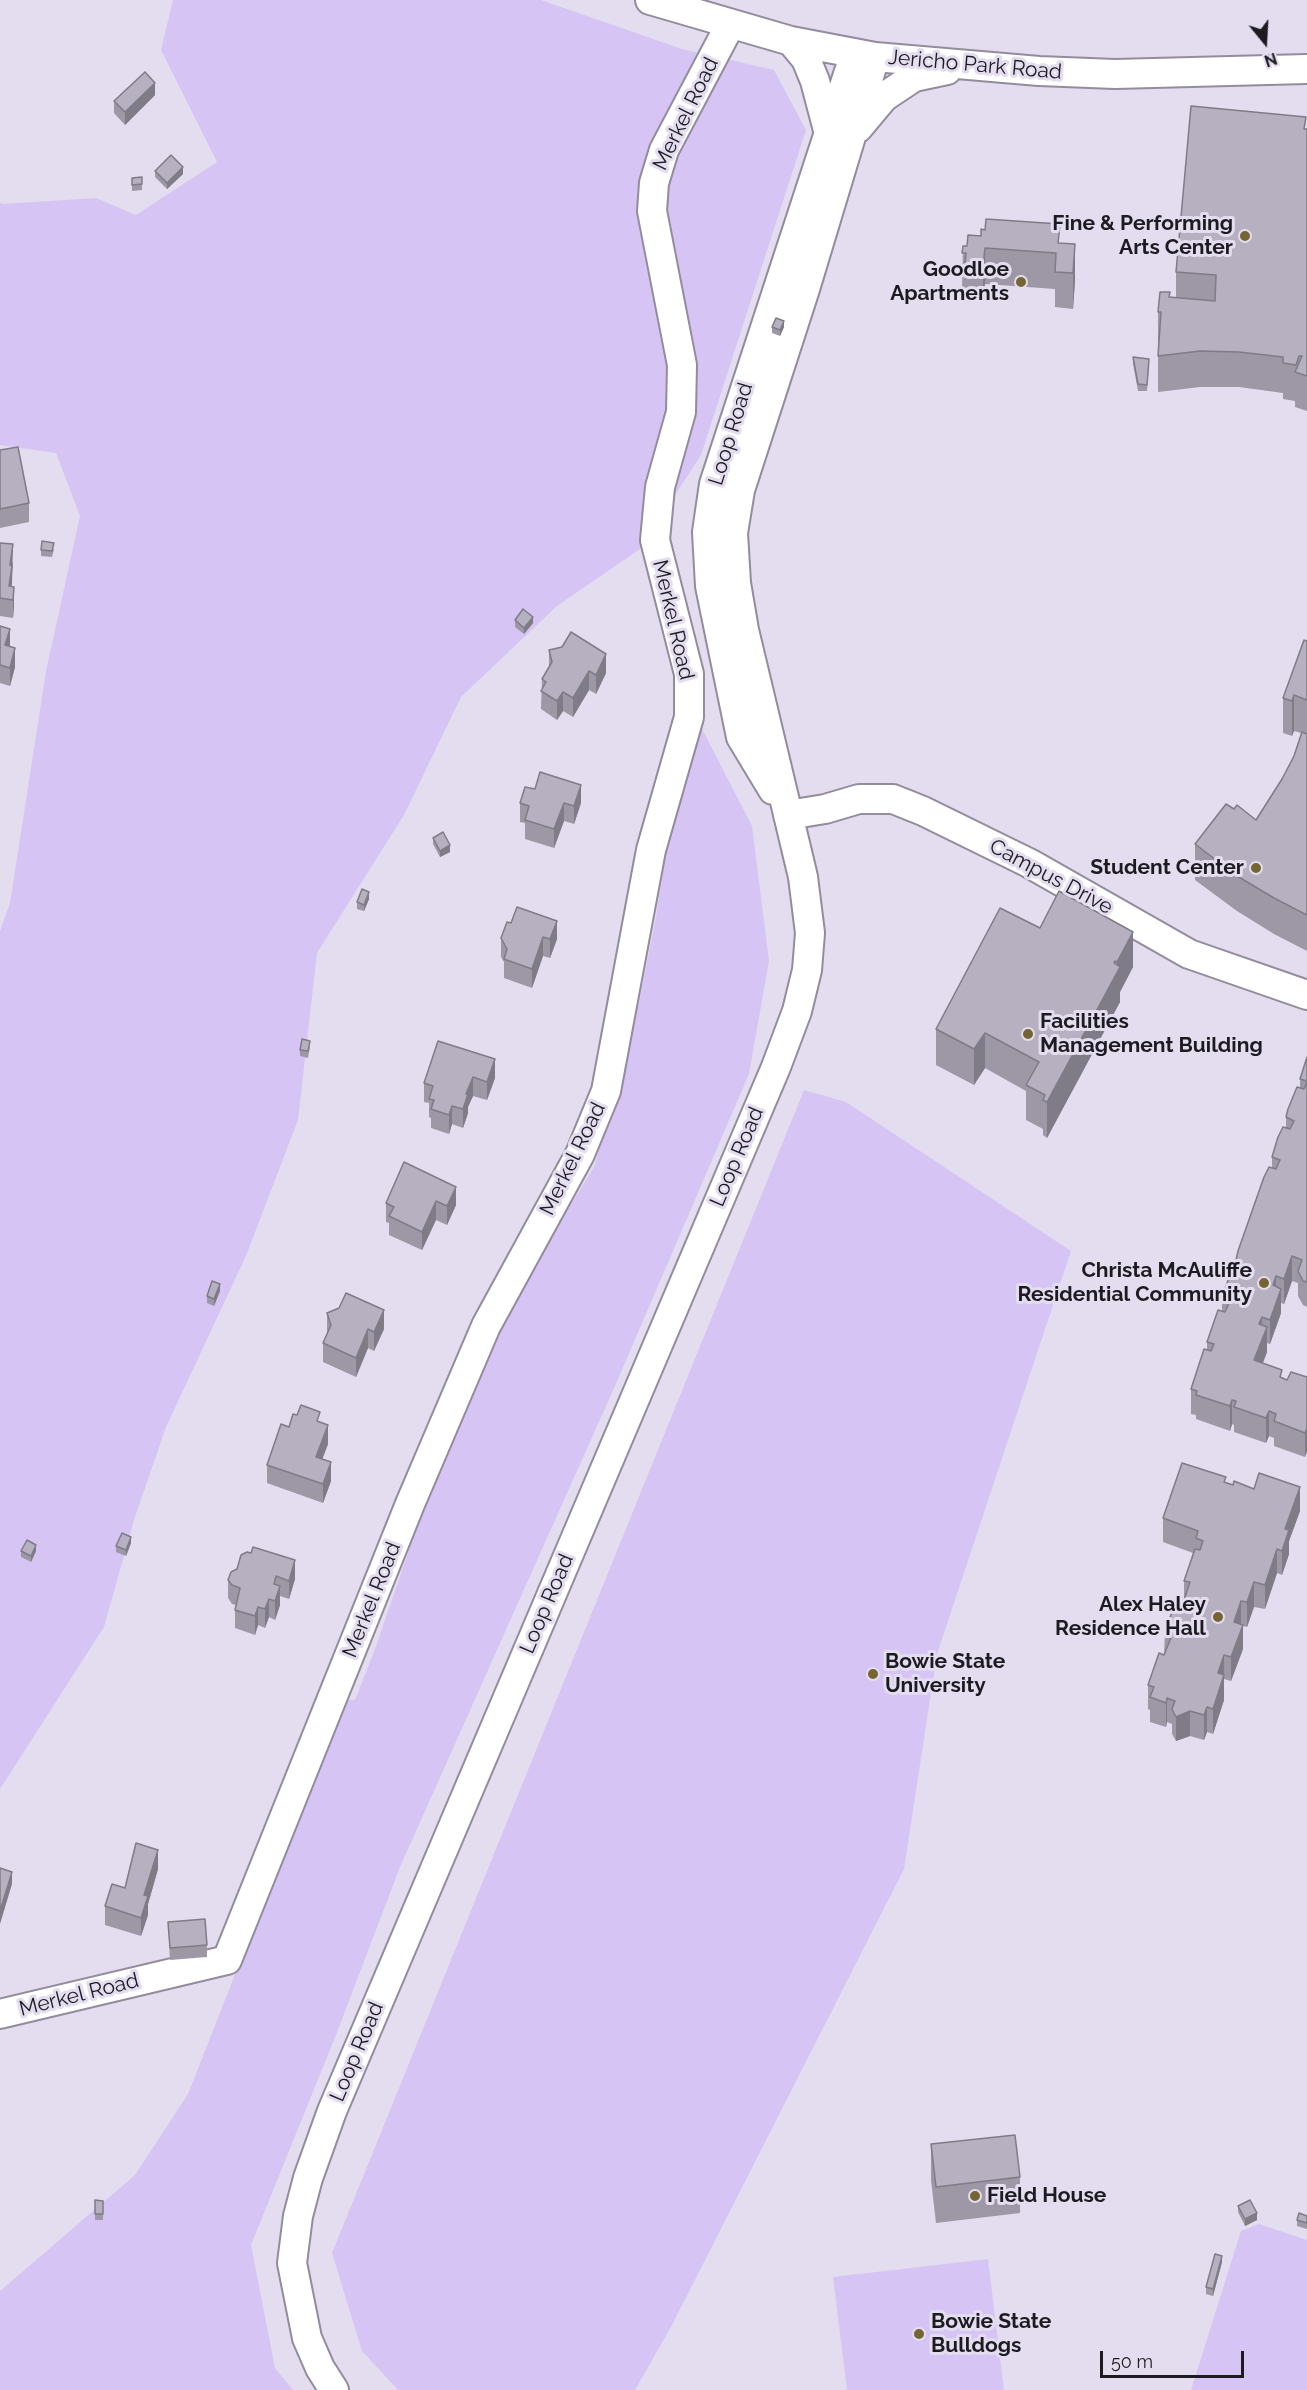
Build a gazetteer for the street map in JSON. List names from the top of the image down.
{
  "streets": {
    "street": [
      "Jericho Park Road",
      "Merkel Road",
      "Loop Road",
      "Campus Drive"
    ]
  },
  "crossings": [
    ["Jericho Park Road", "Merkel Road"],
    ["Jericho Park Road", "Loop Road"],
    ["Loop Road", "Campus Drive"]
  ],
  "places": [
    "Fine & Performing Arts Center",
    "Goodloe Apartments",
    "Student Center",
    "Facilities Management Building",
    "Christa McAuliffe Residential Community",
    "Alex Haley Residence Hall",
    "Bowie State University",
    "Field House",
    "Bowie State Bulldogs"
  ],
  "scale_bar": "50 m",
  "north": "bottom"
}
